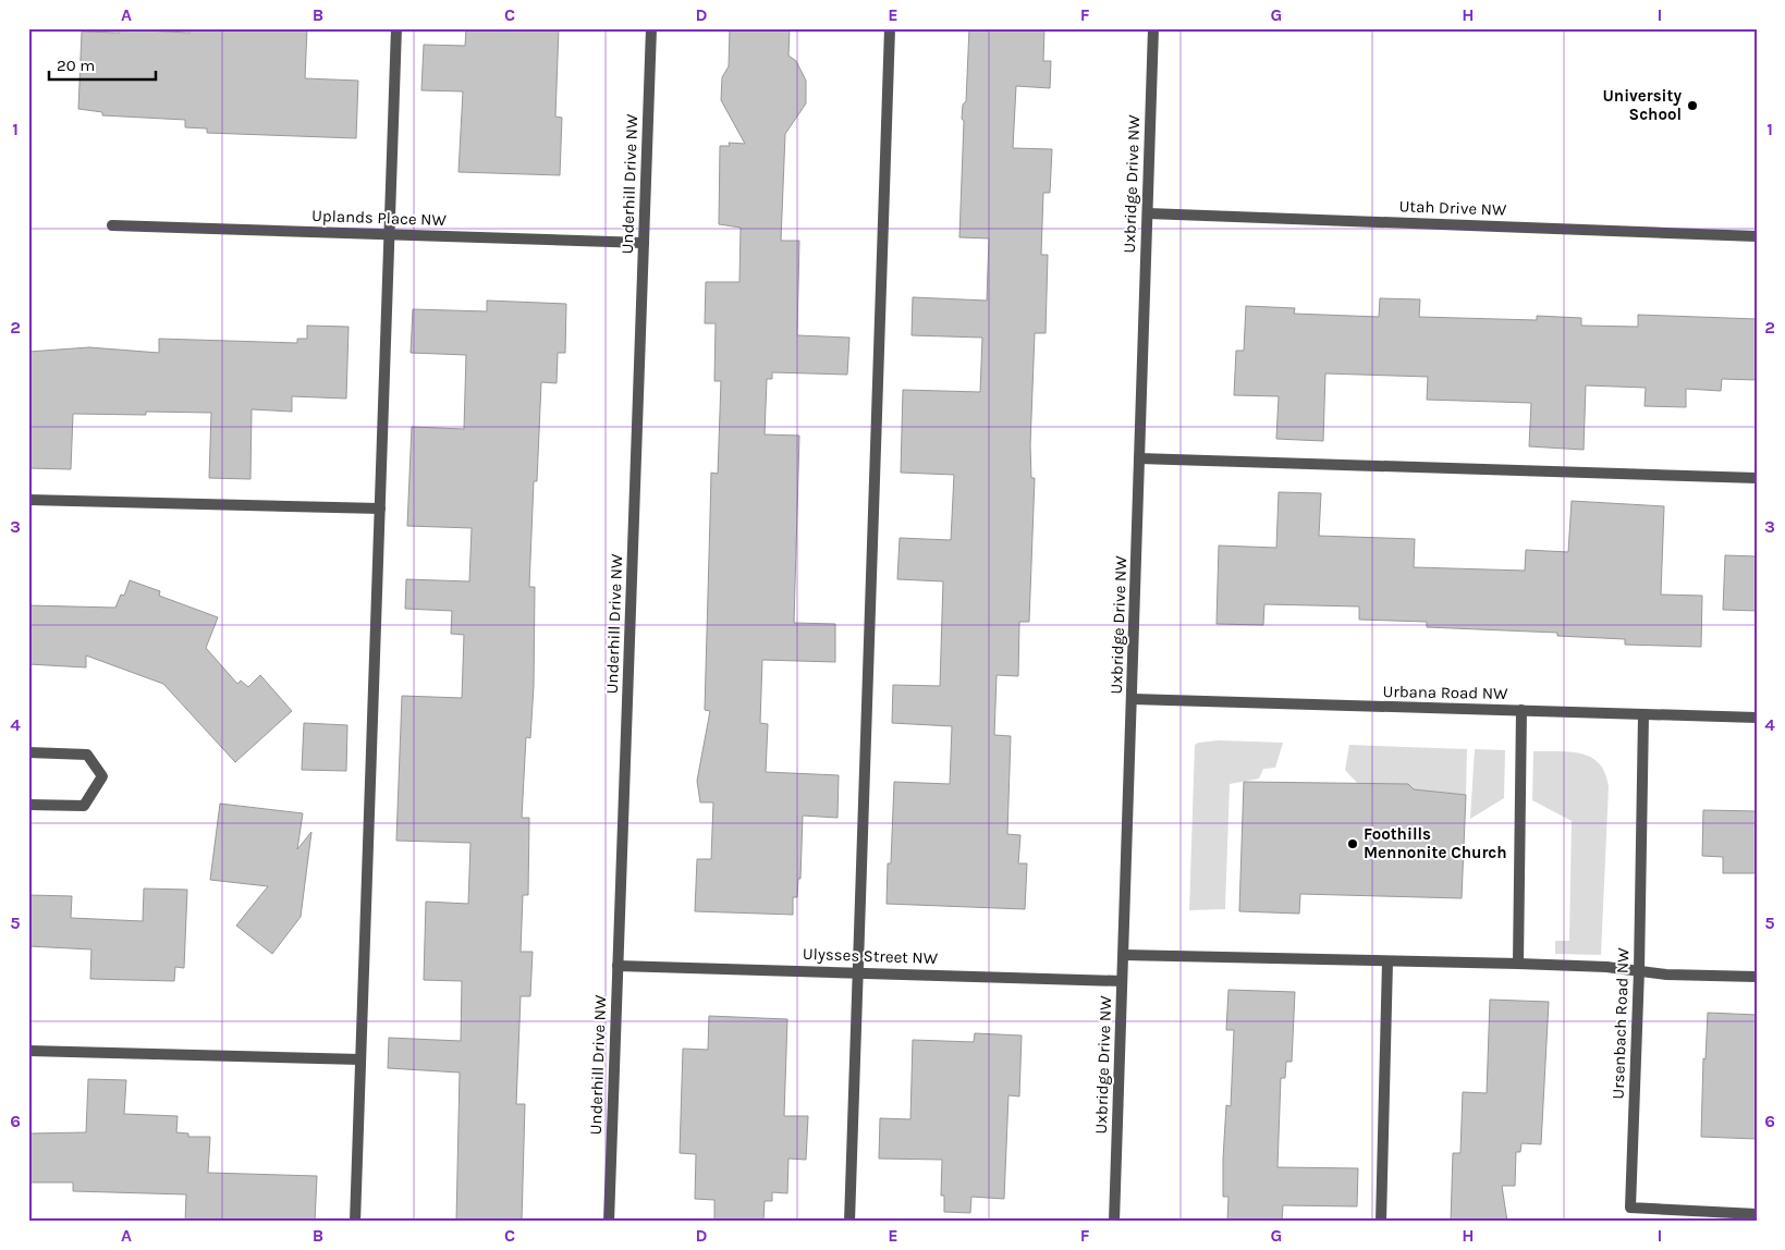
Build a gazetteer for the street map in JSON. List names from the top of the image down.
{
  "streets": {
    "street": [
      "Underhill Drive NW",
      "Uxbridge Drive NW",
      "Utah Drive NW",
      "Uplands Place NW",
      "Urbana Road NW",
      "Ulysses Street NW",
      "Ursenbach Road NW"
    ]
  },
  "crossings": [
    ["Underhill Drive NW", "Uplands Place NW"],
    ["Underhill Drive NW", "Ulysses Street NW"],
    ["Uxbridge Drive NW", "Utah Drive NW"],
    ["Uxbridge Drive NW", "Urbana Road NW"],
    ["Uxbridge Drive NW", "Ulysses Street NW"],
    ["Urbana Road NW", "Ursenbach Road NW"]
  ],
  "places": ["University School", "Foothills Mennonite Church"],
  "scale_bar": "20 m",
  "grid": {
    "columns": [
      "A",
      "B",
      "C",
      "D",
      "E",
      "F",
      "G",
      "H",
      "I"
    ],
    "rows": [
      "1",
      "2",
      "3",
      "4",
      "5",
      "6"
    ]
  }
}
